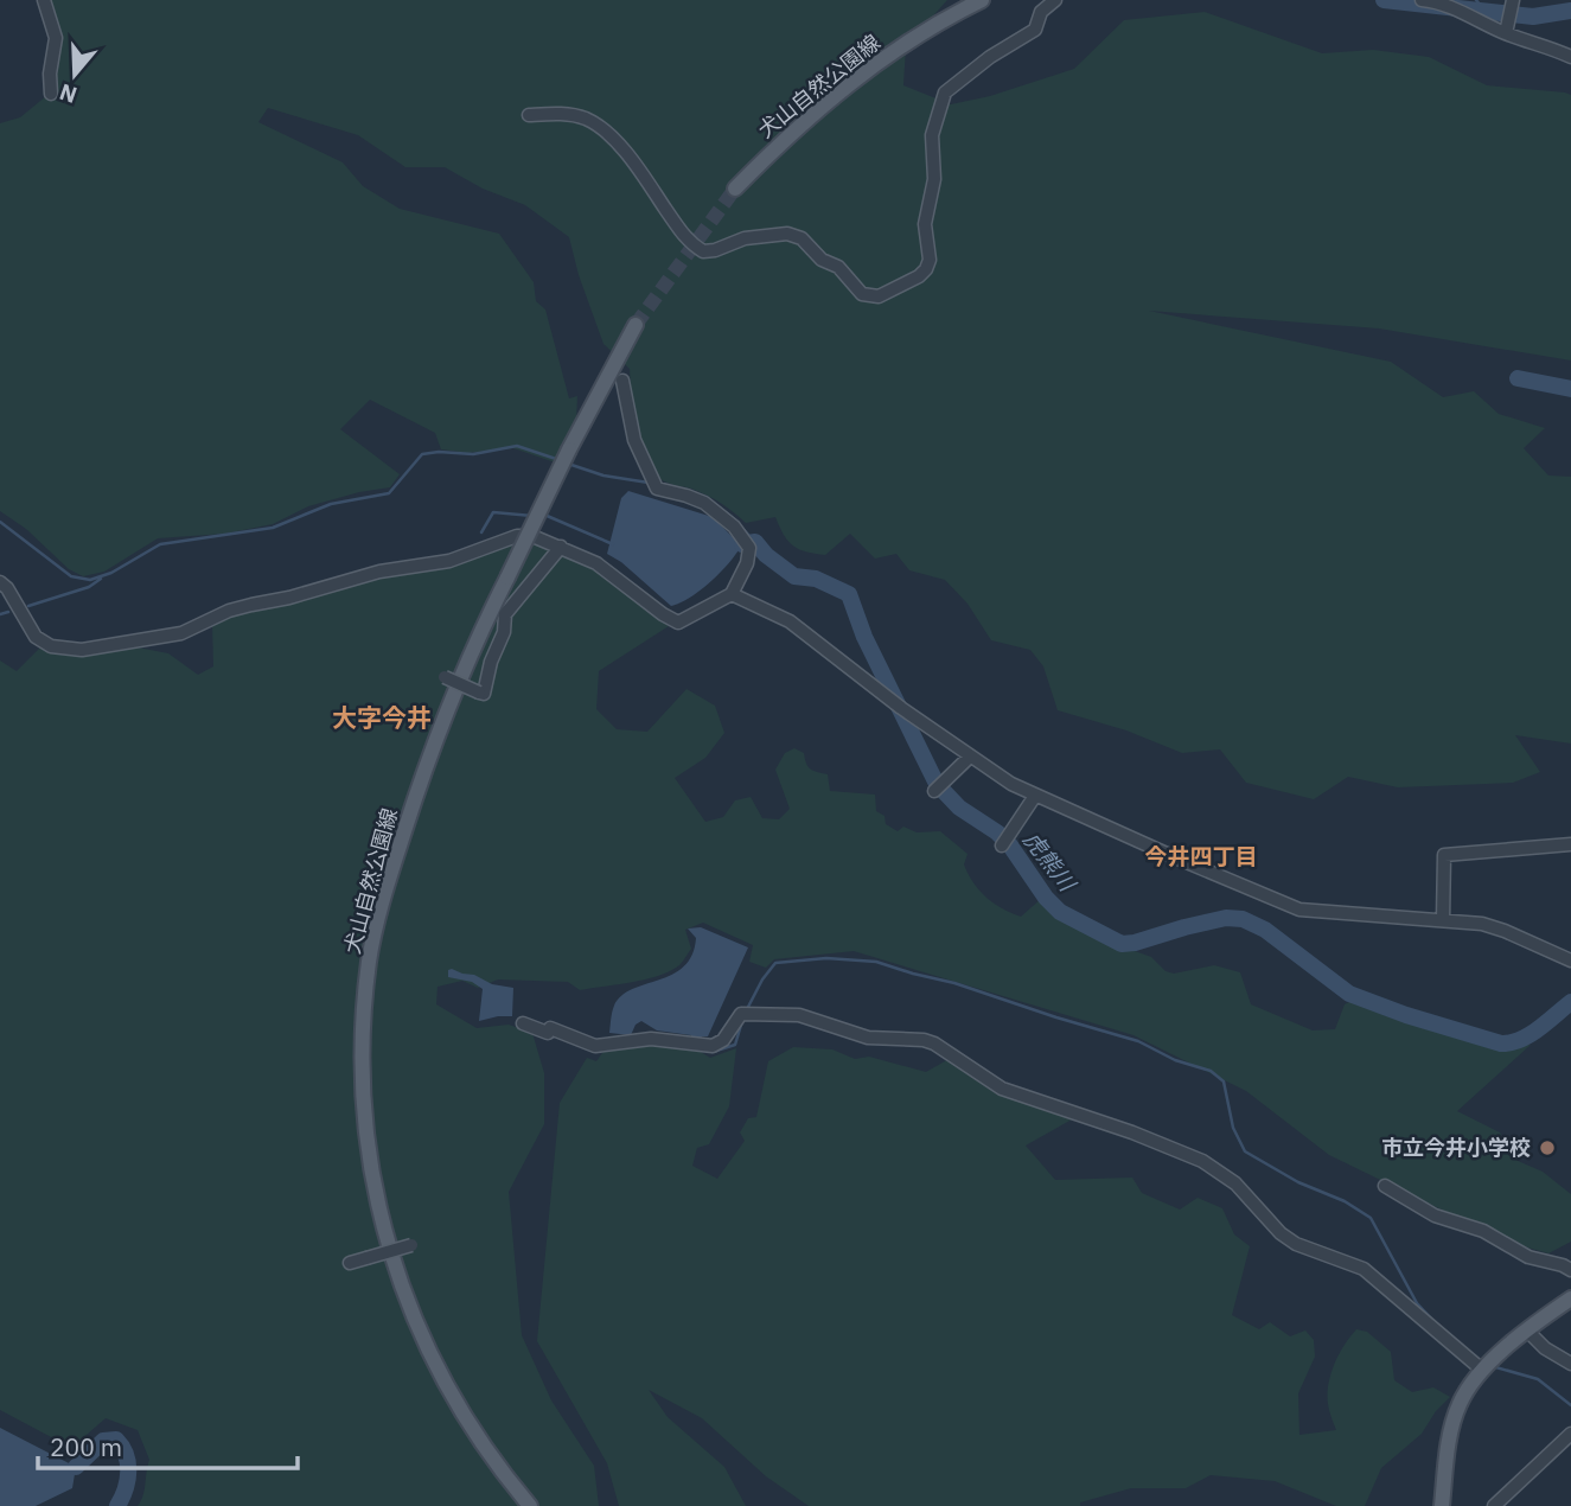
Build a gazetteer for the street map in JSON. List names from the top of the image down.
{
  "streets": {
    "main road": ["犬山自然公園線"]
  },
  "districts": ["大字今井", "今井四丁目"],
  "water": ["虎熊川"],
  "places": ["市立今井小学校"],
  "scale_bar": "200 m",
  "north": "bottom"
}
